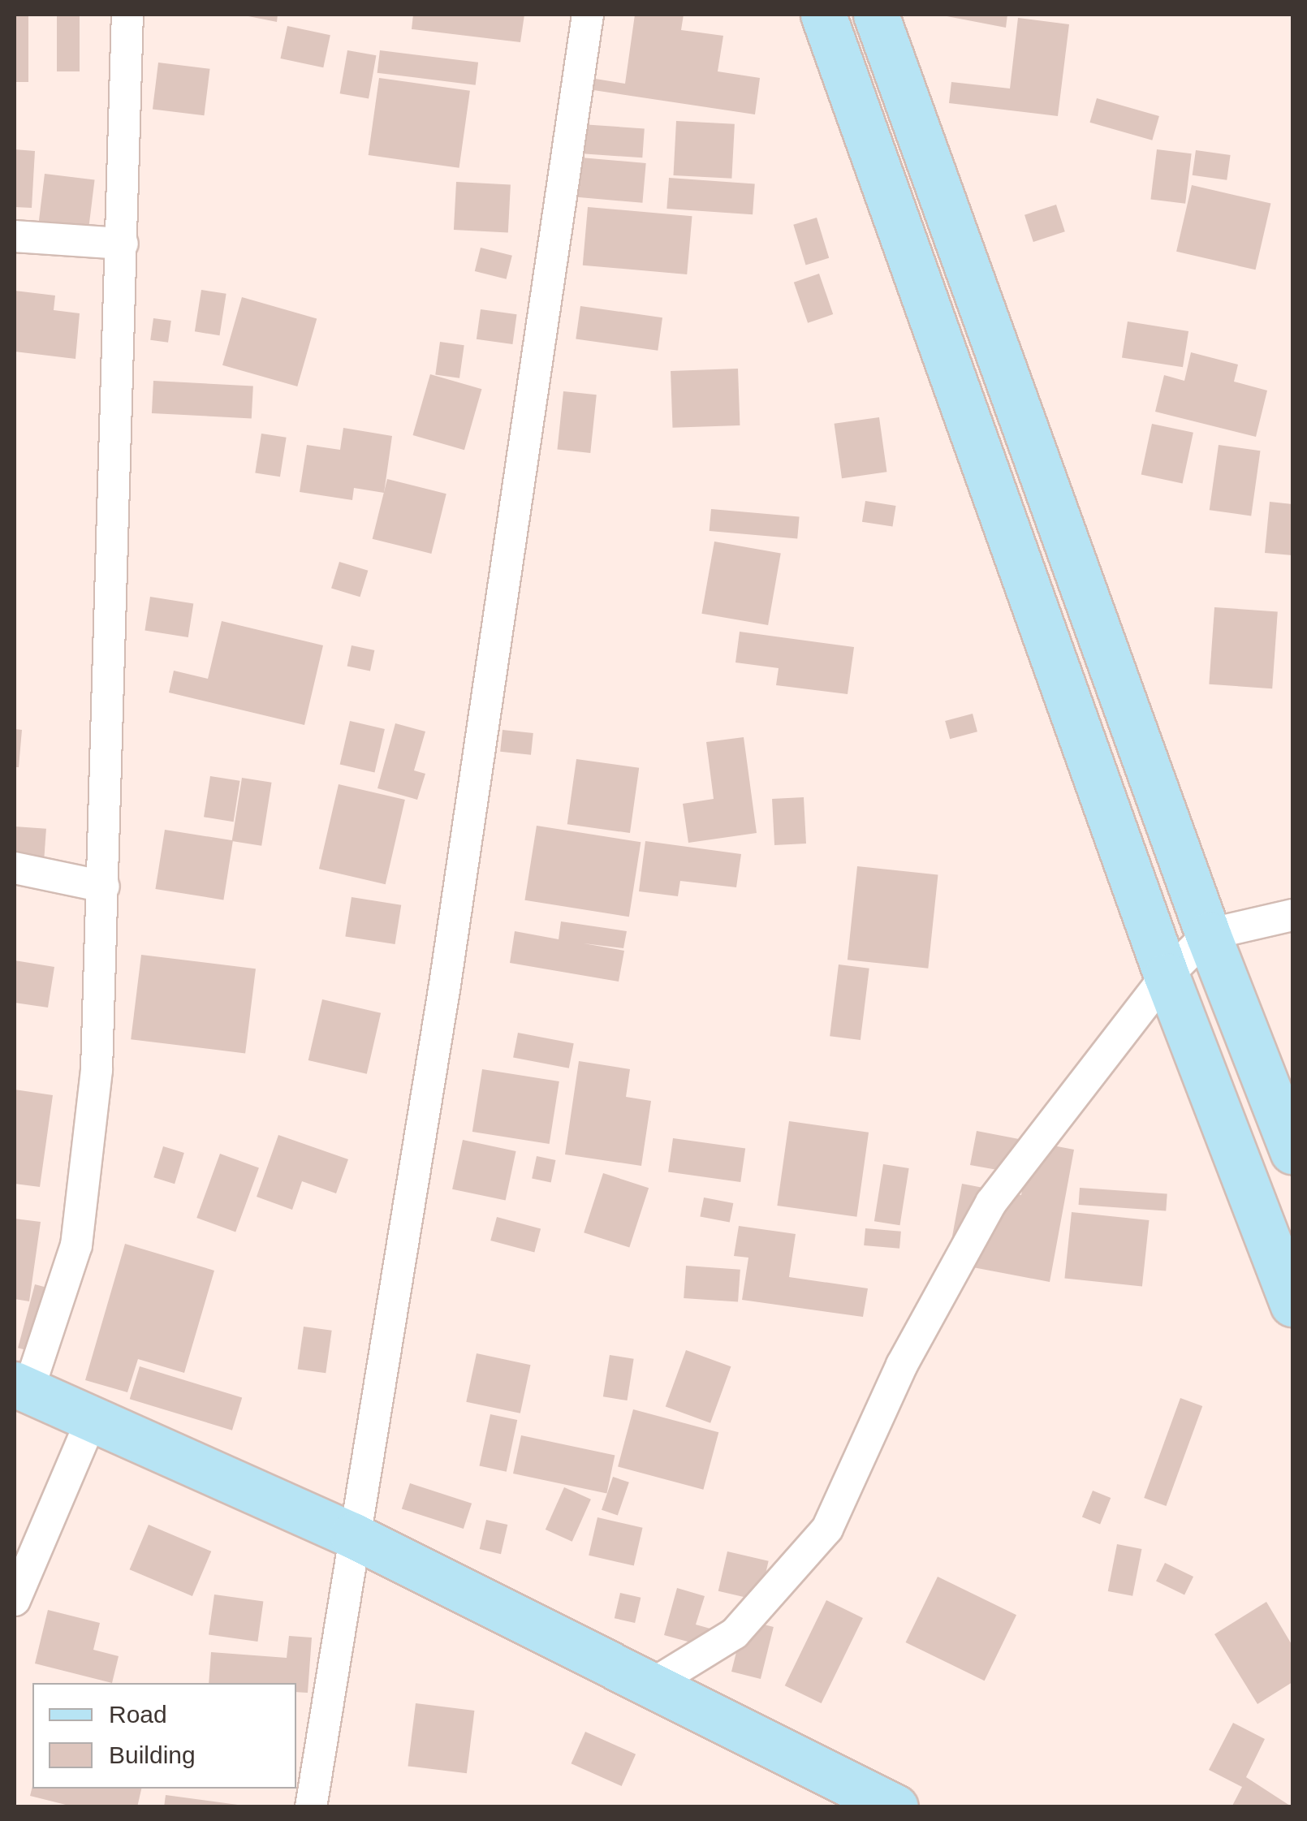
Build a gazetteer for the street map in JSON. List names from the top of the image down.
{
  "legend": ["Road", "Building"]
}
